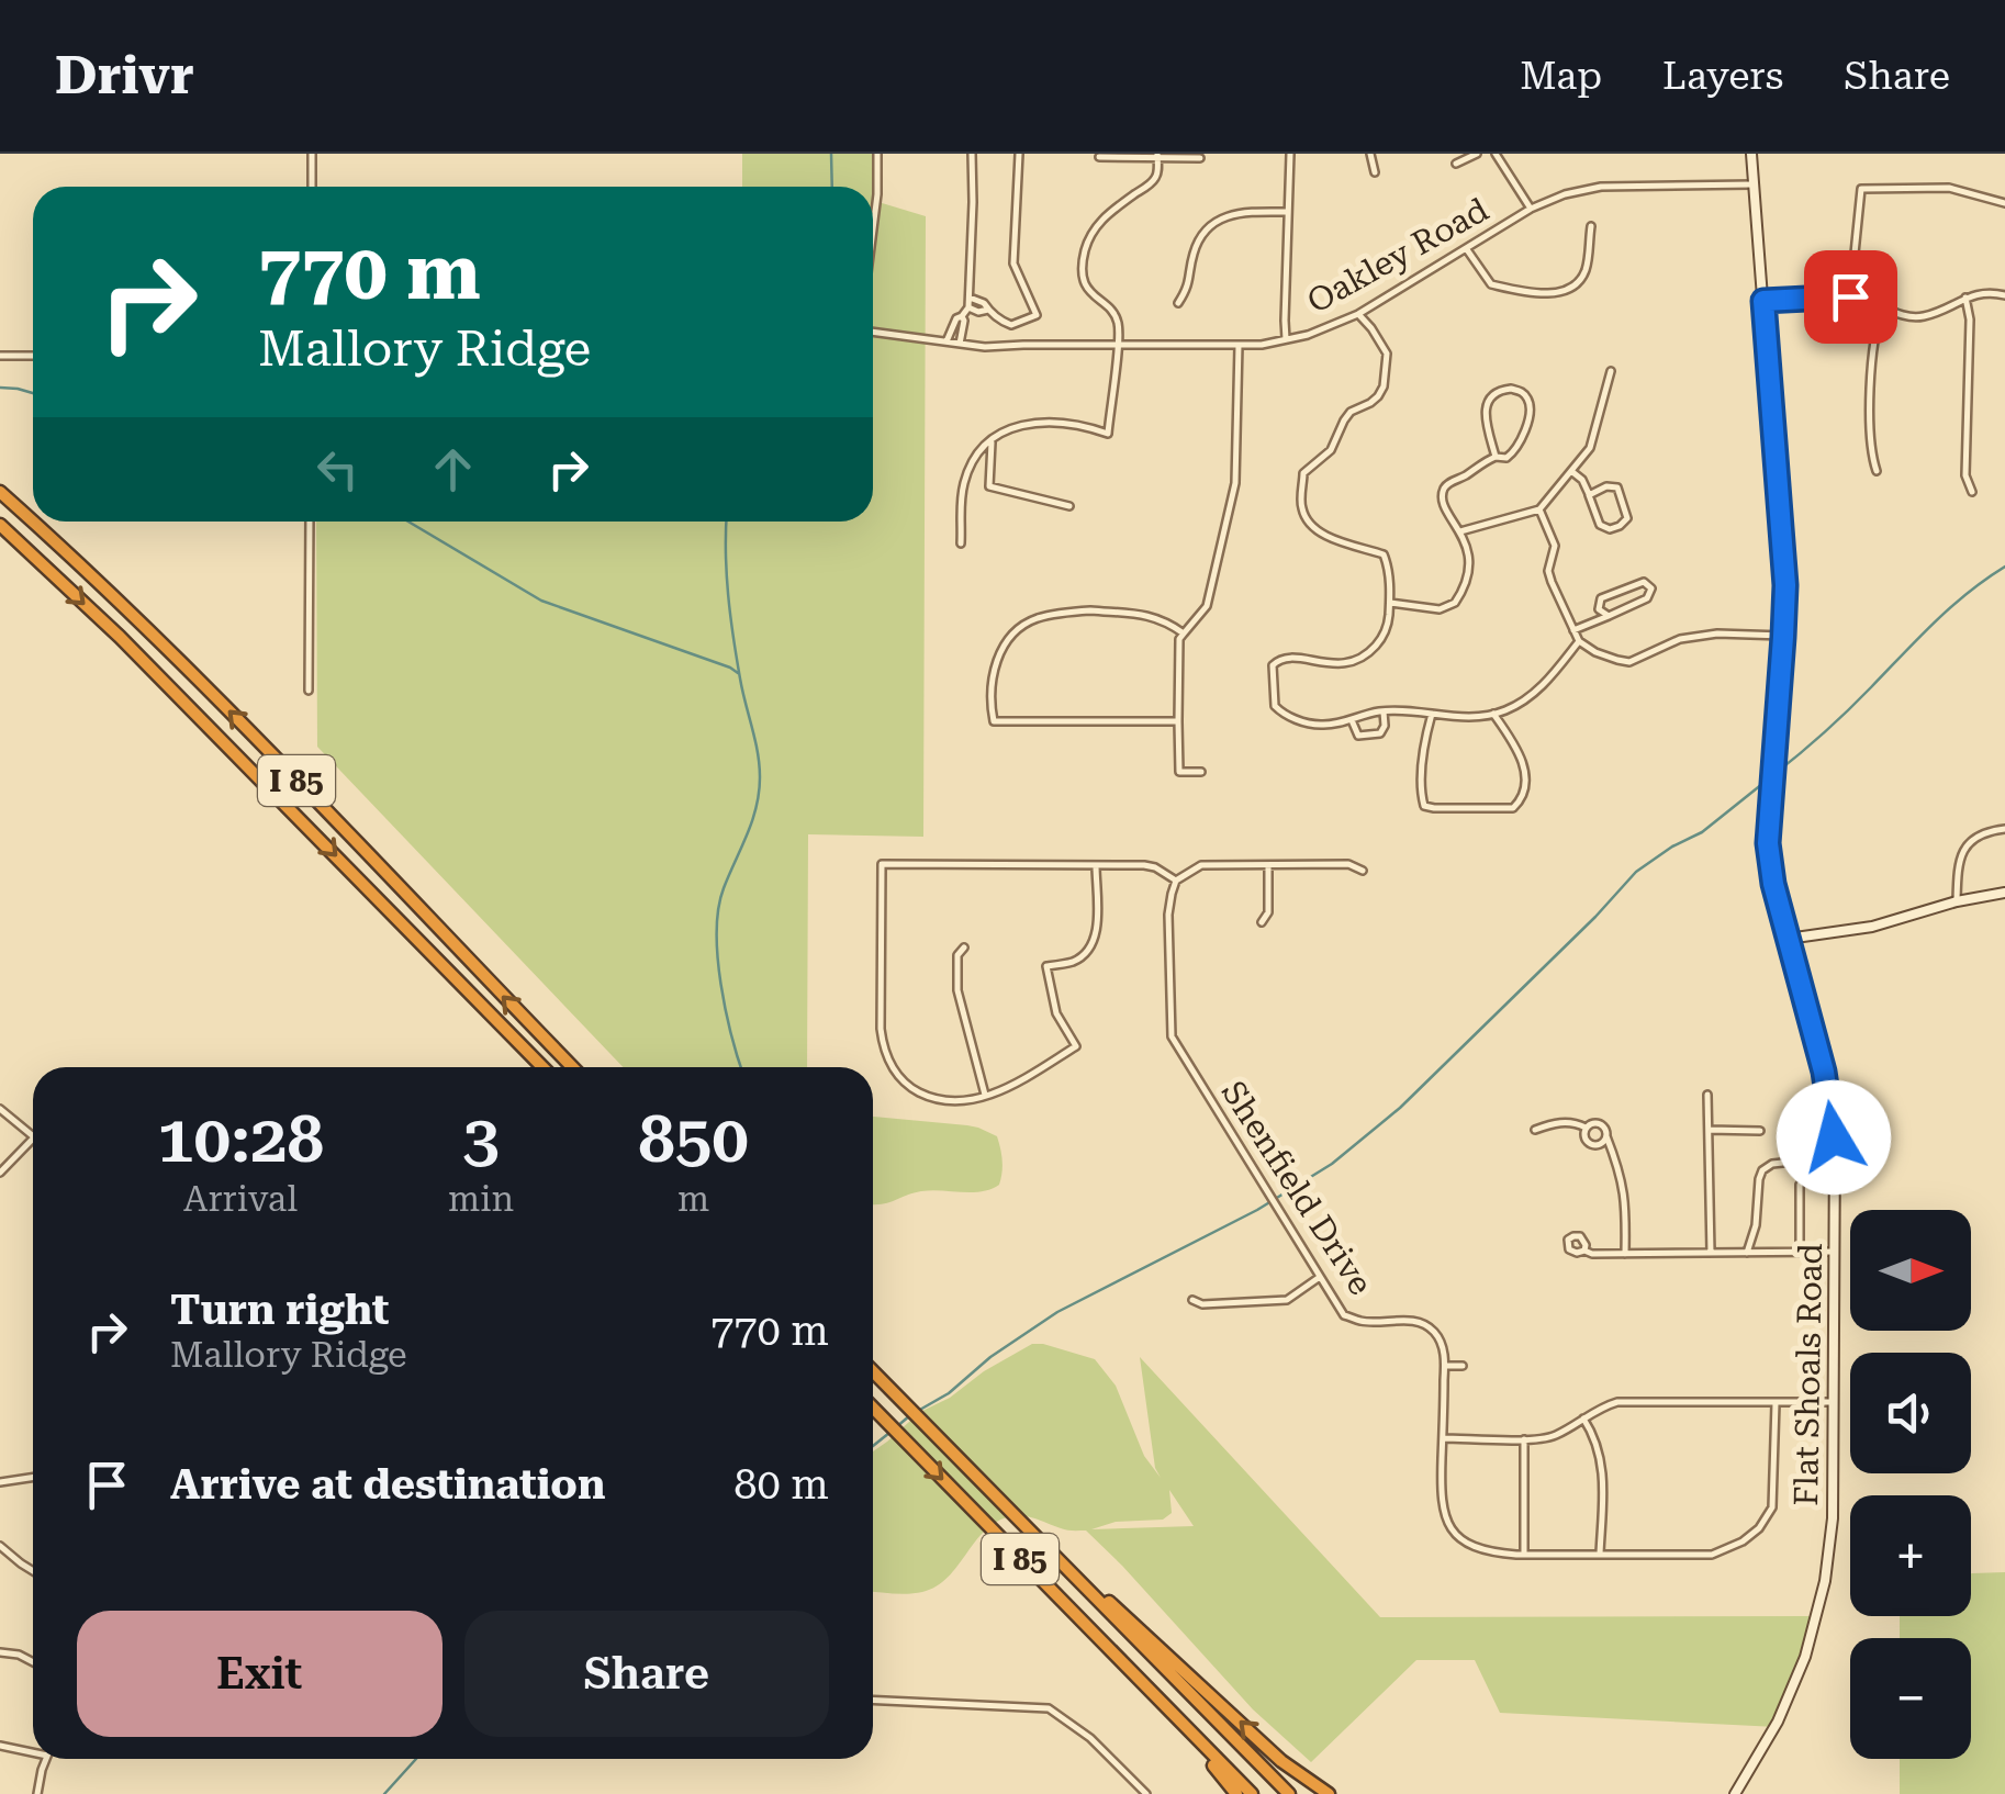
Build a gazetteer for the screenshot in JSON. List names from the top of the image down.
{
  "streets": {
    "highway": ["I 85"],
    "street": ["Oakley Road", "Shenfield Drive", "Flat Shoals Road"]
  },
  "crossings": [
    ["Oakley Road", "Flat Shoals Road"]
  ],
  "north": "right",
  "page": {
    "header": "Drivr",
    "nav": ["Map", "Layers", "Share"],
    "turn": ["770 m", "Mallory Ridge"],
    "eta": [
      "10:28",
      "Arrival",
      "3",
      "min",
      "850",
      "m"
    ],
    "map_buttons": ["+", "−"],
    "list": [
      {
        "name": "Turn right",
        "note": "Mallory Ridge",
        "value": "770 m"
      },
      {
        "name": "Arrive at destination",
        "value": "80 m"
      }
    ],
    "buttons": ["Exit", "Share"]
  }
}
